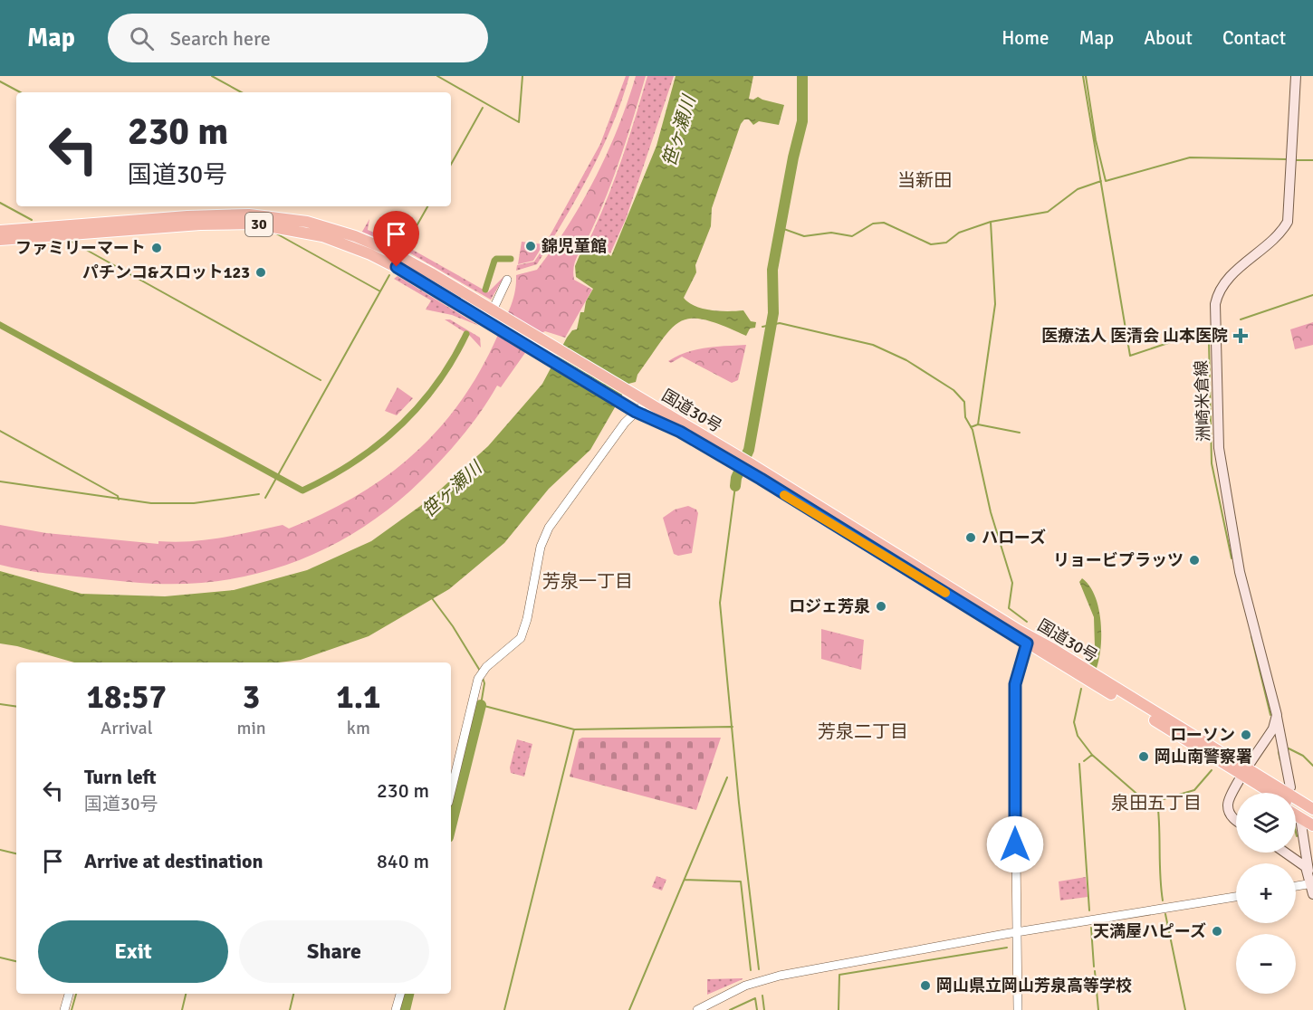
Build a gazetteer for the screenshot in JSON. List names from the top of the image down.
{
  "streets": {
    "highway": ["30", "国道30号"],
    "main road": ["洲崎米倉線"]
  },
  "districts": [
    "当新田",
    "芳泉一丁目",
    "芳泉二丁目",
    "泉田五丁目"
  ],
  "water": ["笹ヶ瀬川"],
  "places": {
    "other": [
      "錦児童館",
      "ファミリーマート",
      "パチンコ&スロット123",
      "ハローズ",
      "リョービプラッツ",
      "ロジェ芳泉",
      "ローソン",
      "岡山南警察署",
      "天満屋ハピーズ",
      "岡山県立岡山芳泉高等学校"
    ],
    "health": ["医療法人 医清会 山本医院"]
  },
  "page": {
    "header": "Map",
    "search": "Search here",
    "nav": [
      "Home",
      "Map",
      "About",
      "Contact"
    ],
    "turn": ["230 m", "国道30号"],
    "eta": [
      "18:57",
      "Arrival",
      "3",
      "min",
      "1.1",
      "km"
    ],
    "list": [
      {
        "name": "Turn left",
        "note": "国道30号",
        "value": "230 m"
      },
      {
        "name": "Arrive at destination",
        "value": "840 m"
      }
    ],
    "map_buttons": ["+", "−"],
    "buttons": ["Exit", "Share"]
  }
}
